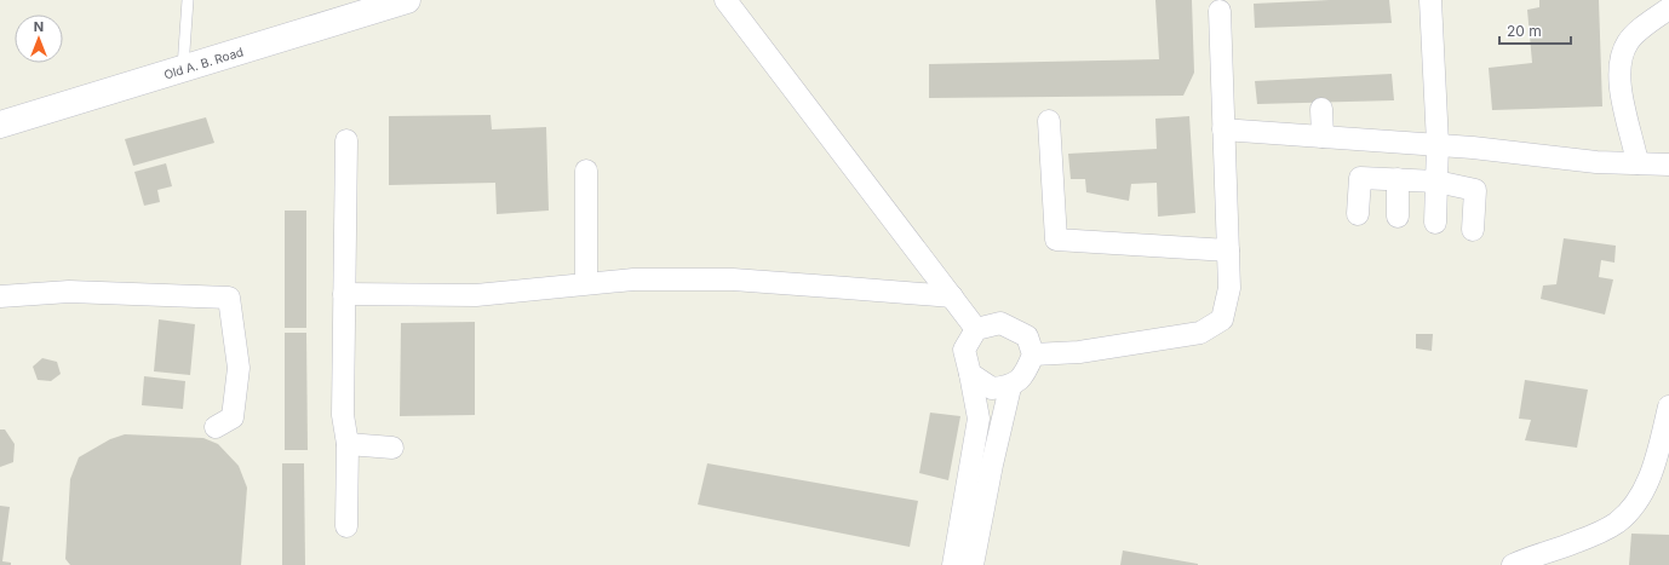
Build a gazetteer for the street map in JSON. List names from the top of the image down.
{
  "streets": {
    "street": ["Old A. B. Road"]
  },
  "scale_bar": "20 m",
  "north": "top"
}
